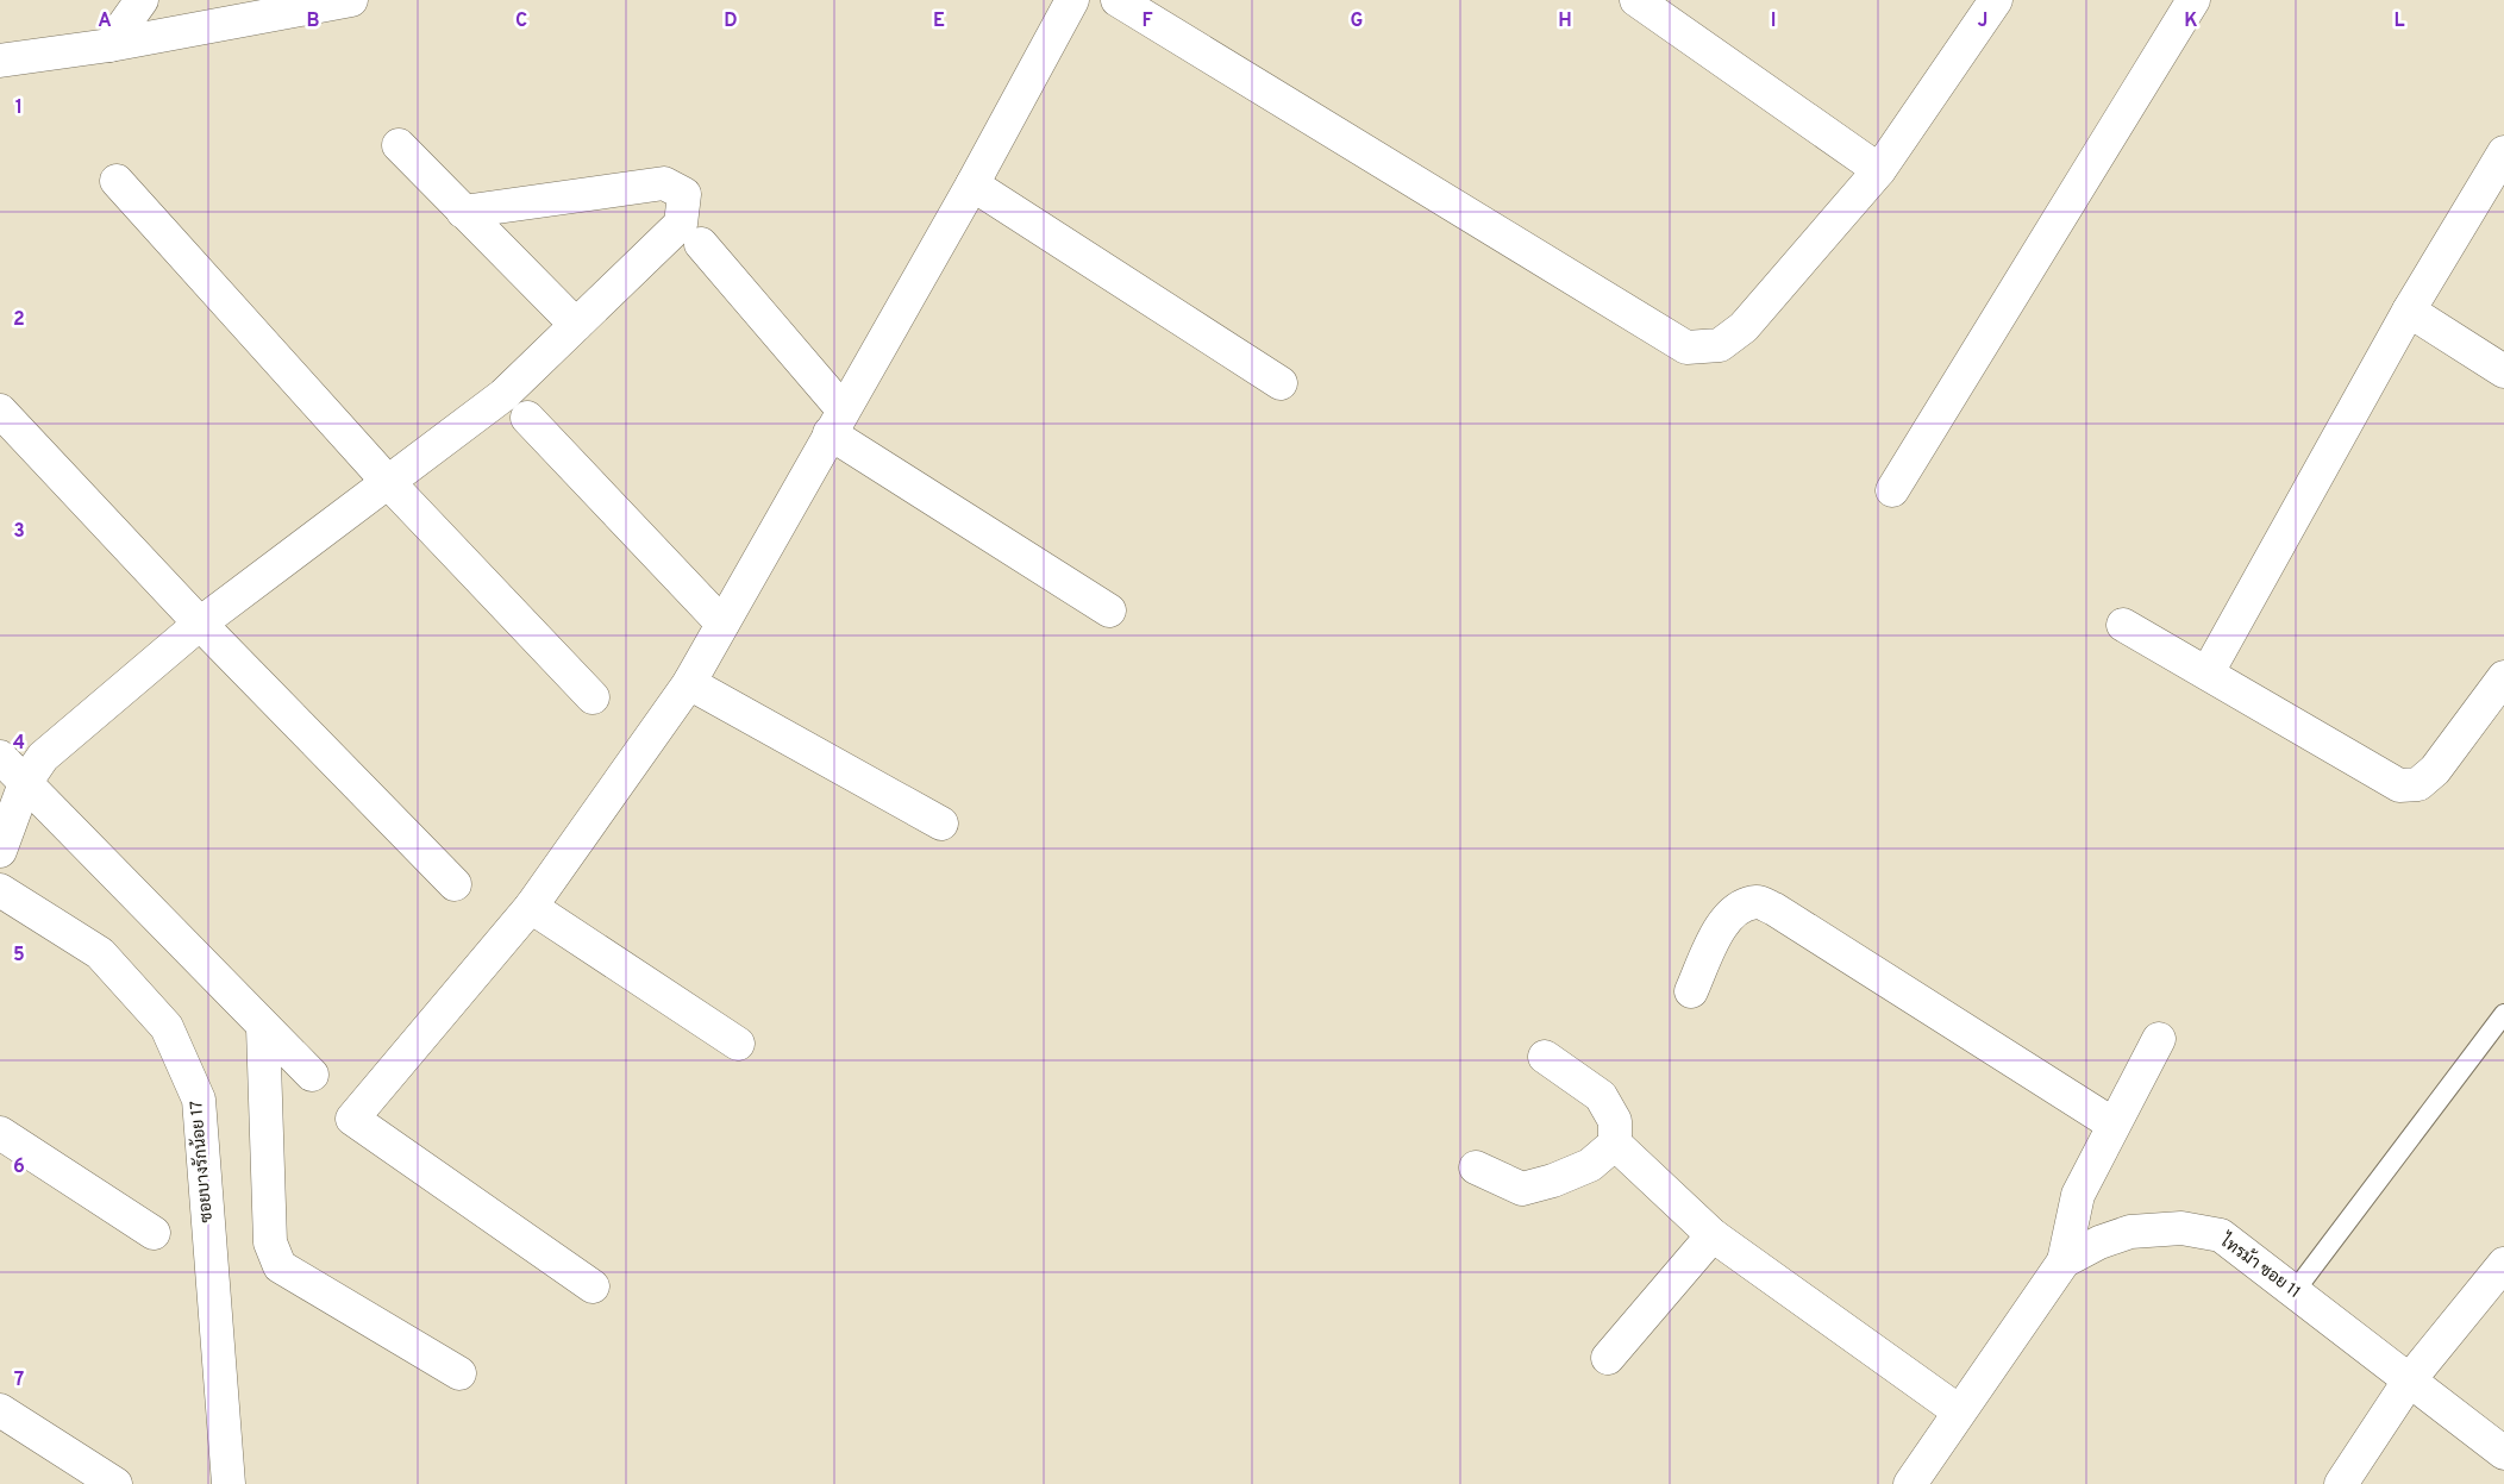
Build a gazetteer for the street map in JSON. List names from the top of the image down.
{
  "streets": {
    "street": ["ซอยบางรักน้อย 17", "ไทรม้า ซอย 11"]
  },
  "grid": {
    "columns": [
      "A",
      "B",
      "C",
      "D",
      "E",
      "F",
      "G",
      "H",
      "I",
      "J",
      "K",
      "L"
    ],
    "rows": [
      "1",
      "2",
      "3",
      "4",
      "5",
      "6",
      "7"
    ]
  }
}
